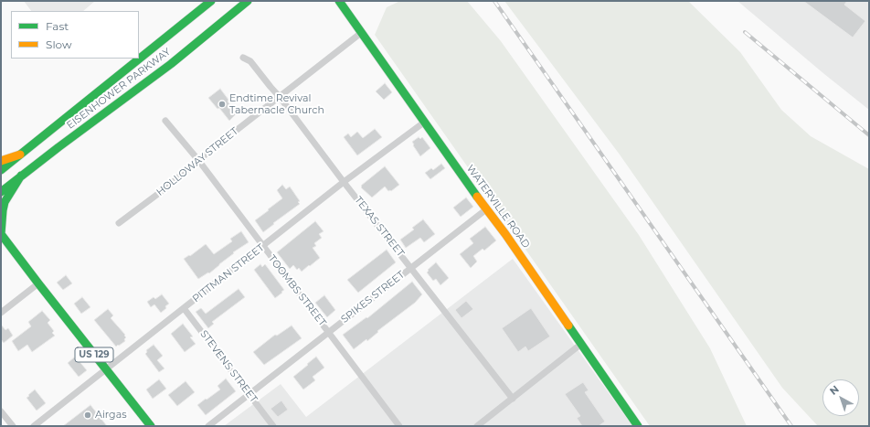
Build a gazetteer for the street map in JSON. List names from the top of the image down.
{
  "streets": {
    "street": [
      "EISENHOWER PARKWAY",
      "HOLLOWAY STREET",
      "WATERVILLE ROAD",
      "TEXAS STREET",
      "PITTMAN STREET",
      "TOOMBS STREET",
      "SPIKES STREET",
      "US 129",
      "STEVENS STREET"
    ]
  },
  "crossings": [
    ["HOLLOWAY STREET", "WATERVILLE ROAD"],
    ["HOLLOWAY STREET", "TEXAS STREET"],
    ["HOLLOWAY STREET", "TOOMBS STREET"],
    ["WATERVILLE ROAD", "PITTMAN STREET"],
    ["WATERVILLE ROAD", "SPIKES STREET"],
    ["TEXAS STREET", "PITTMAN STREET"],
    ["TEXAS STREET", "SPIKES STREET"],
    ["PITTMAN STREET", "TOOMBS STREET"],
    ["PITTMAN STREET", "US 129"],
    ["PITTMAN STREET", "STEVENS STREET"],
    ["TOOMBS STREET", "SPIKES STREET"],
    ["SPIKES STREET", "STEVENS STREET"]
  ],
  "places": ["Endtime Revival Tabernacle Church", "Airgas"],
  "legend": ["Fast", "Slow"],
  "north": "top left"
}
